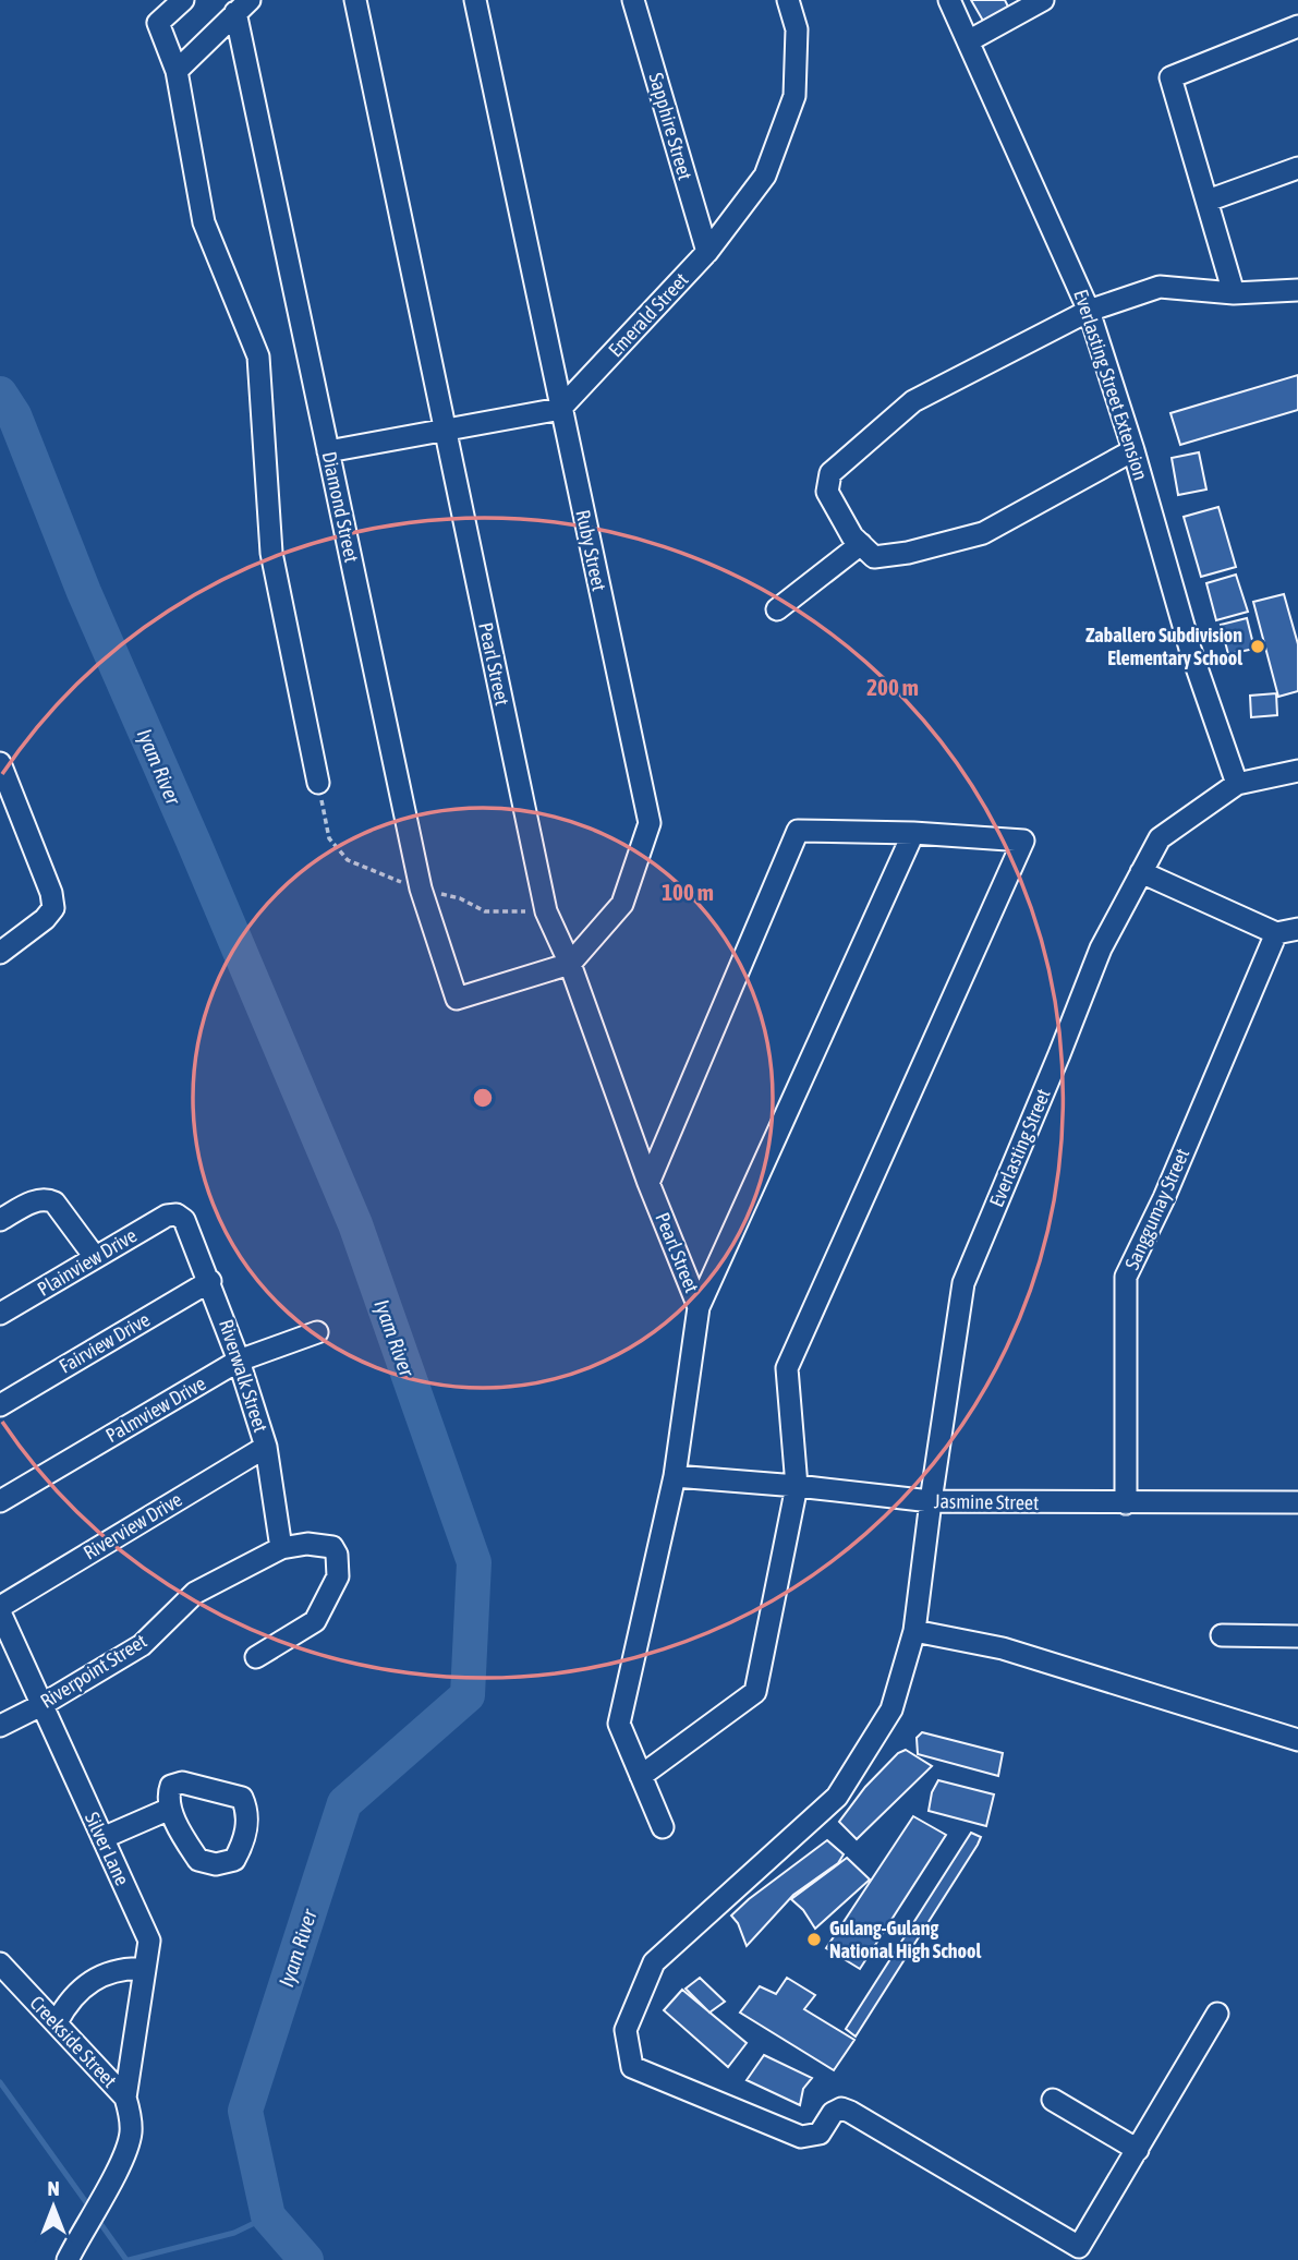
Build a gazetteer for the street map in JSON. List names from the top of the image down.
{
  "streets": {
    "street": [
      "Sapphire Street",
      "Emerald Street",
      "Everlasting Street Extension",
      "Diamond Street",
      "Ruby Street",
      "Pearl Street",
      "Everlasting Street",
      "Sanggumay Street",
      "Plainview Drive",
      "Fairview Drive",
      "Riverwalk Street",
      "Palmview Drive",
      "Jasmine Street",
      "Riverview Drive",
      "Riverpoint Street",
      "Silver Lane",
      "Creekside Street"
    ]
  },
  "crossings": [
    ["Sapphire Street", "Emerald Street"],
    ["Emerald Street", "Ruby Street"],
    ["Everlasting Street Extension", "Everlasting Street"],
    ["Diamond Street", "Ruby Street"],
    ["Diamond Street", "Pearl Street"],
    ["Ruby Street", "Pearl Street"],
    ["Everlasting Street", "Jasmine Street"],
    ["Sanggumay Street", "Jasmine Street"],
    ["Plainview Drive", "Riverwalk Street"],
    ["Fairview Drive", "Riverwalk Street"],
    ["Riverwalk Street", "Palmview Drive"],
    ["Riverwalk Street", "Riverview Drive"],
    ["Riverwalk Street", "Riverpoint Street"],
    ["Riverview Drive", "Silver Lane"],
    ["Riverpoint Street", "Silver Lane"],
    ["Silver Lane", "Creekside Street"]
  ],
  "water": ["Iyam River"],
  "places": ["Zaballero Subdivision Elementary School", "Gulang-Gulang National High School"],
  "north": "top",
  "rings": ["200 m", "100 m"]
}
